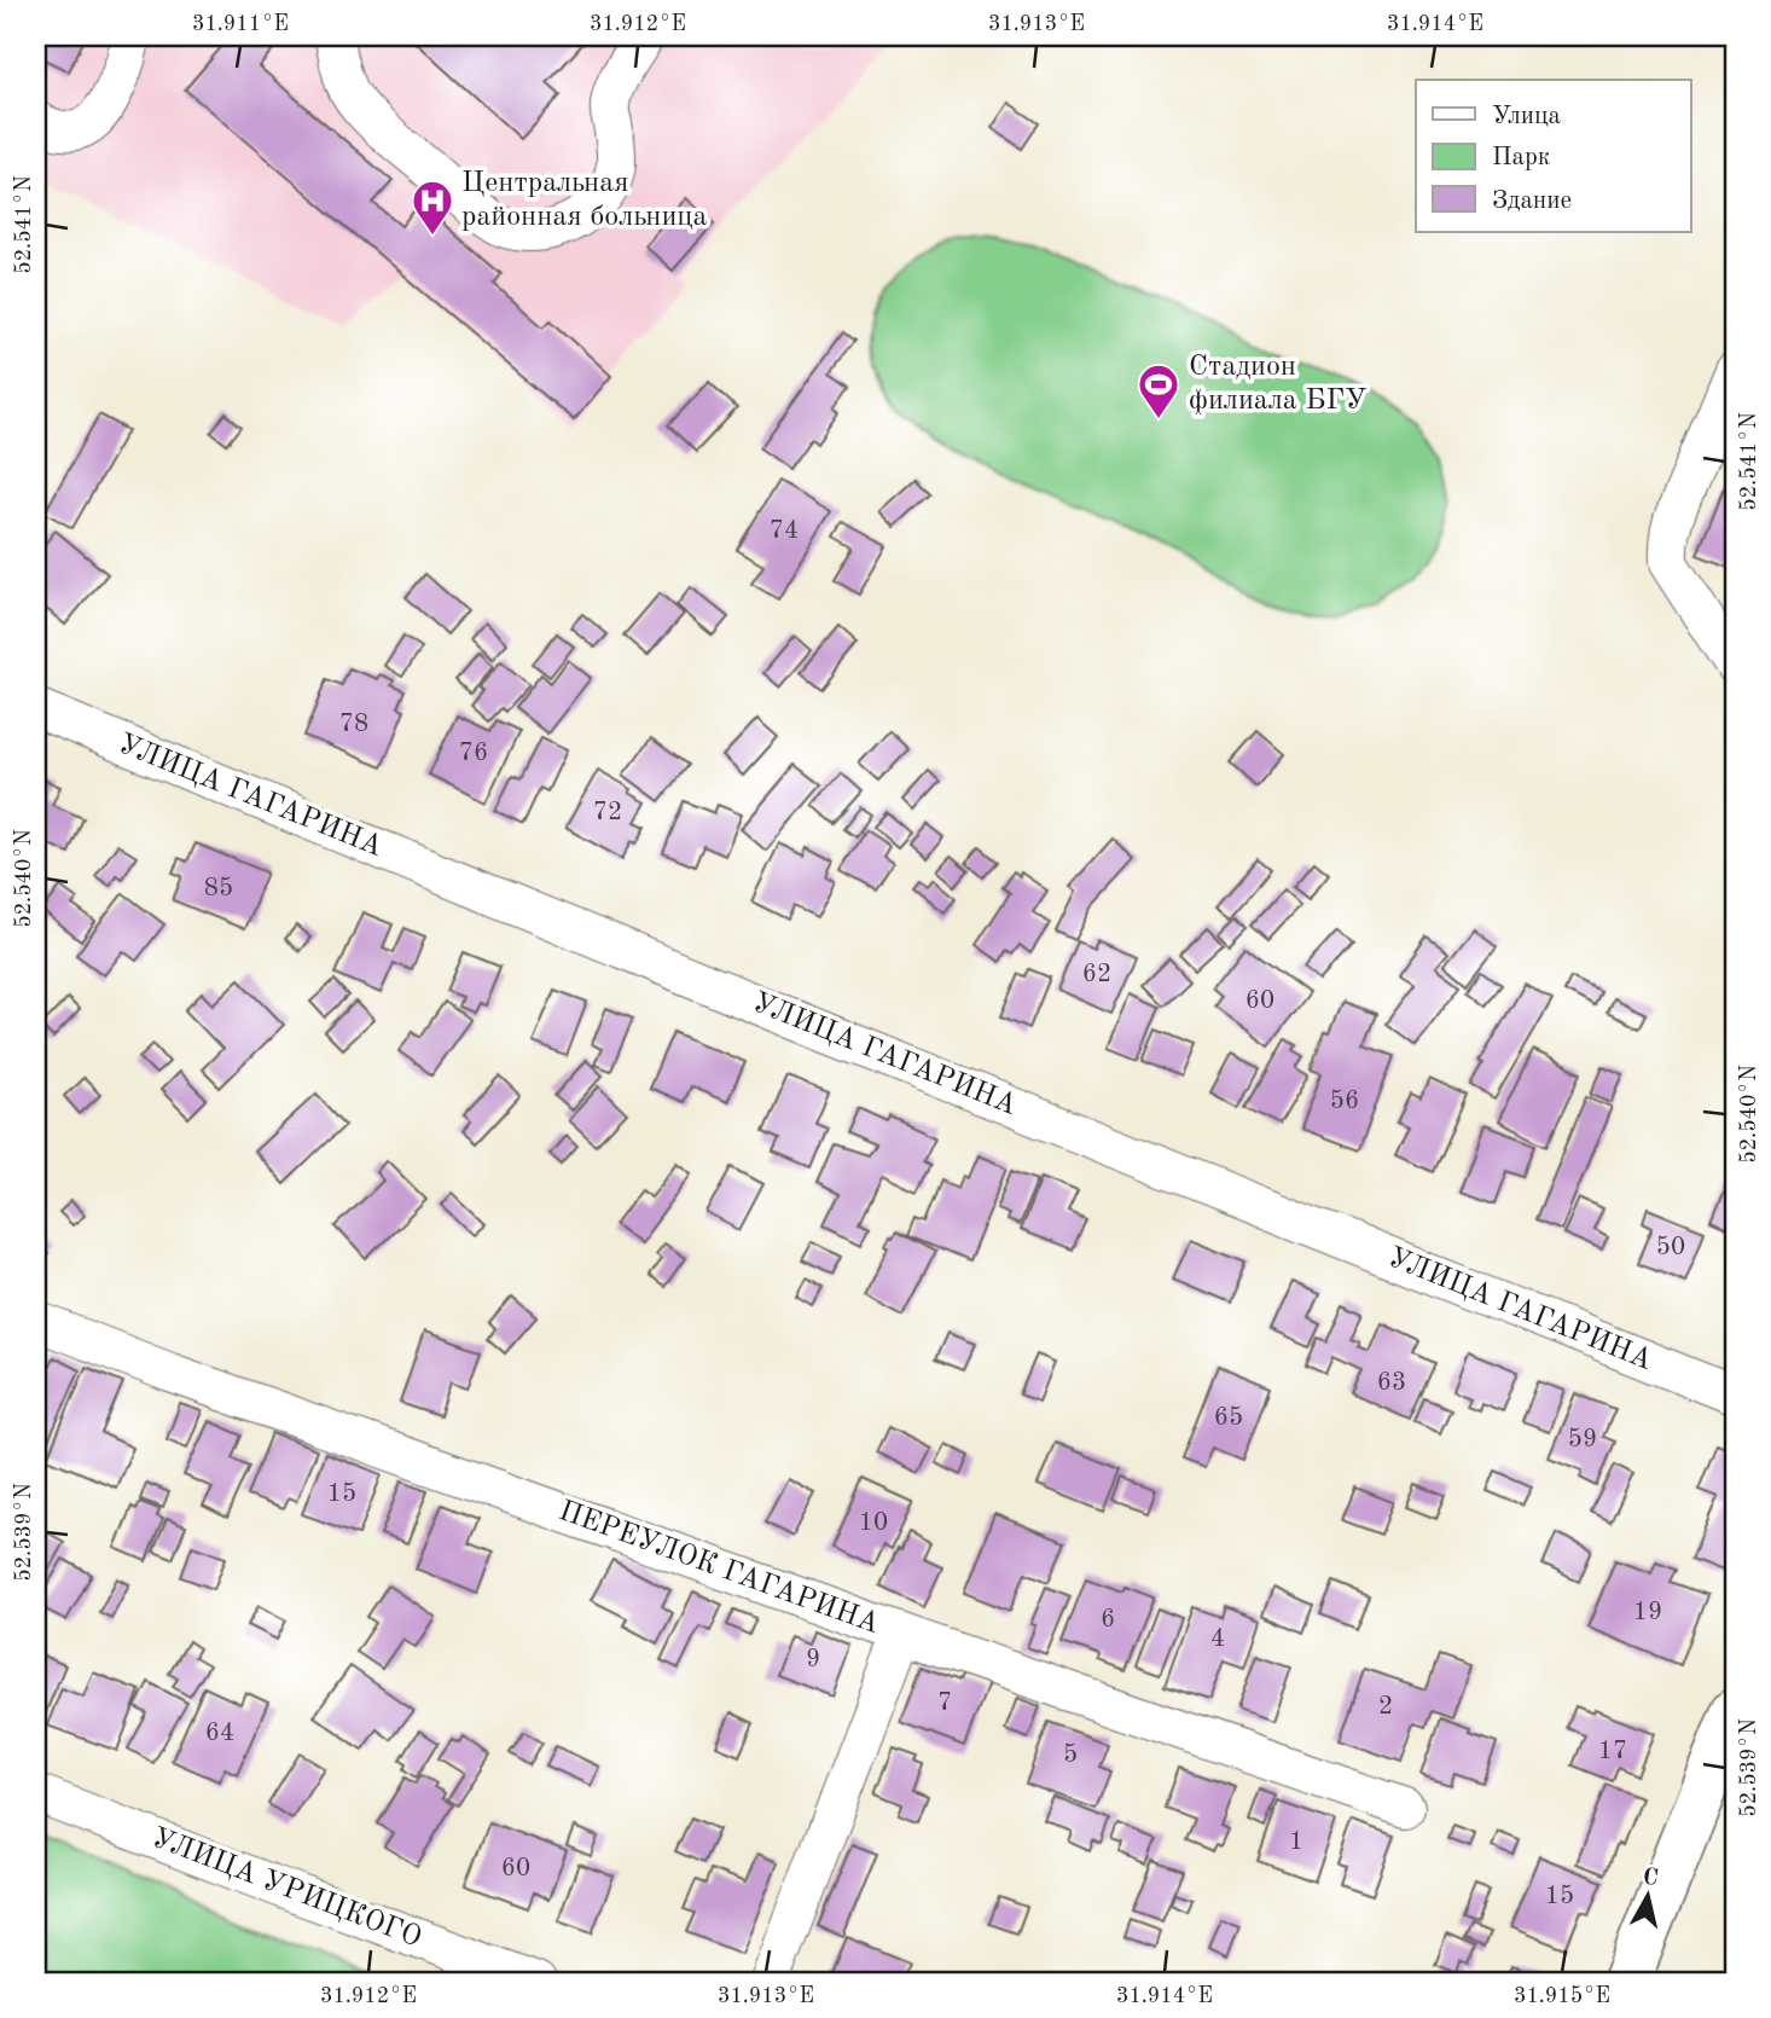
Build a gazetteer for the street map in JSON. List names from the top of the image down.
{
  "streets": {
    "street": ["УЛИЦА ГАГАРИНА", "ПЕРЕУЛОК ГАГАРИНА", "УЛИЦА УРИЦКОГО"]
  },
  "places": {
    "hospital": ["Центральная районная больница"],
    "sports": ["Стадион филиала БГУ"]
  },
  "house_numbers": [
    "74",
    "78",
    "76",
    "72",
    "85",
    "62",
    "60",
    "56",
    "50",
    "63",
    "65",
    "59",
    "15",
    "10",
    "19",
    "6",
    "4",
    "9",
    "7",
    "2",
    "64",
    "17",
    "5",
    "1",
    "60",
    "15"
  ],
  "legend": ["Улица", "Парк", "Здание"],
  "north": "top",
  "coordinates": [
    "31.911°E",
    "31.912°E",
    "31.913°E",
    "31.914°E",
    "52.541°N",
    "52.540°N",
    "52.539°N",
    "31.915°E"
  ]
}
